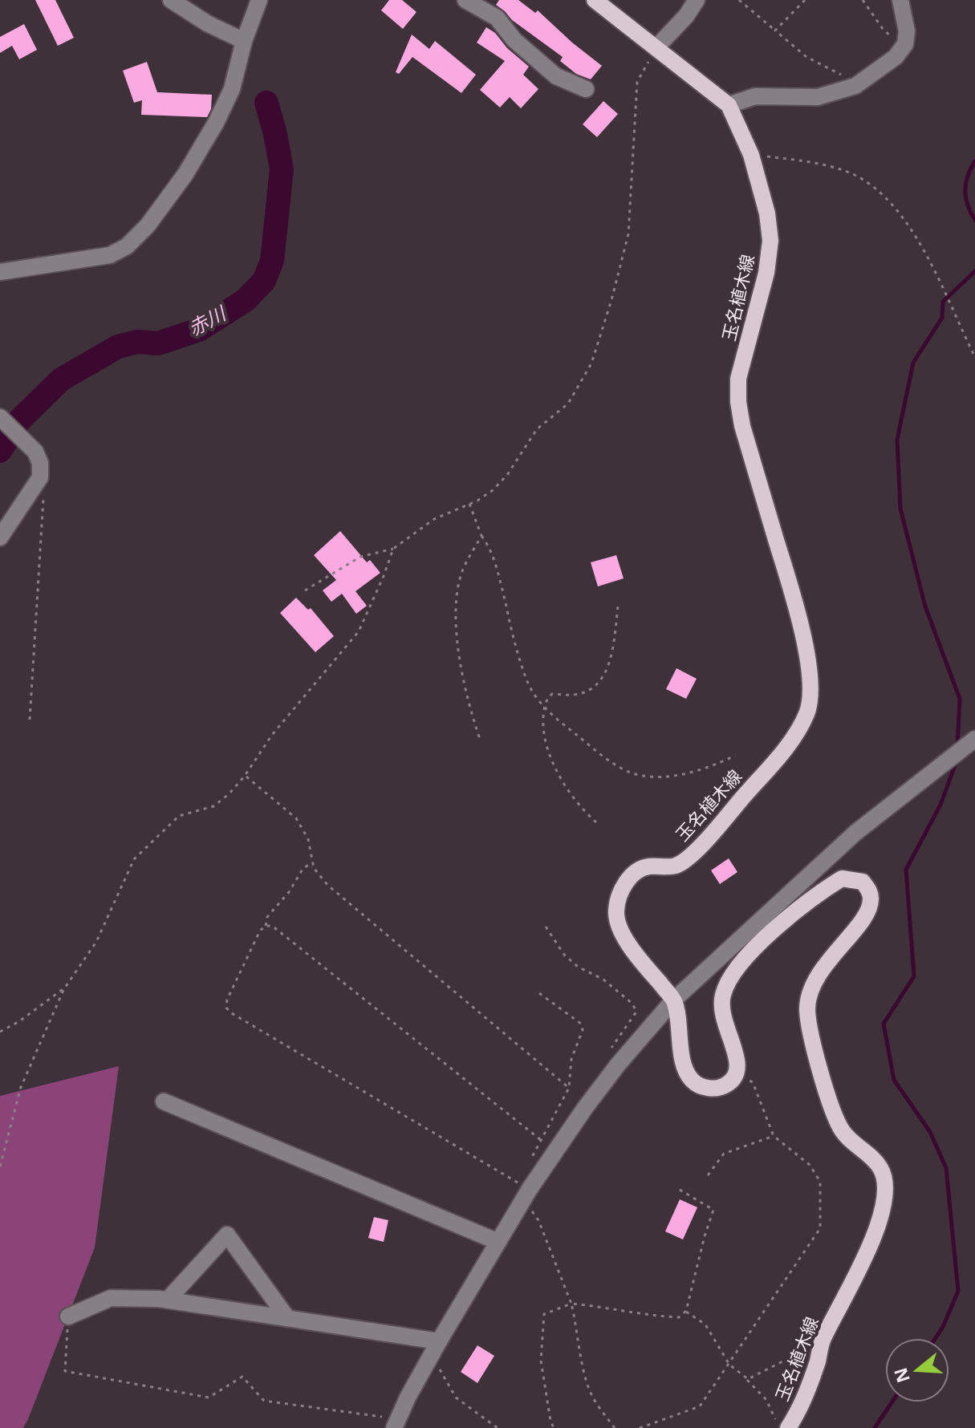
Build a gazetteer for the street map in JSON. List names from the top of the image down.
{
  "streets": {
    "main road": ["玉名植木線"]
  },
  "water": ["赤川"],
  "north": "left"
}
